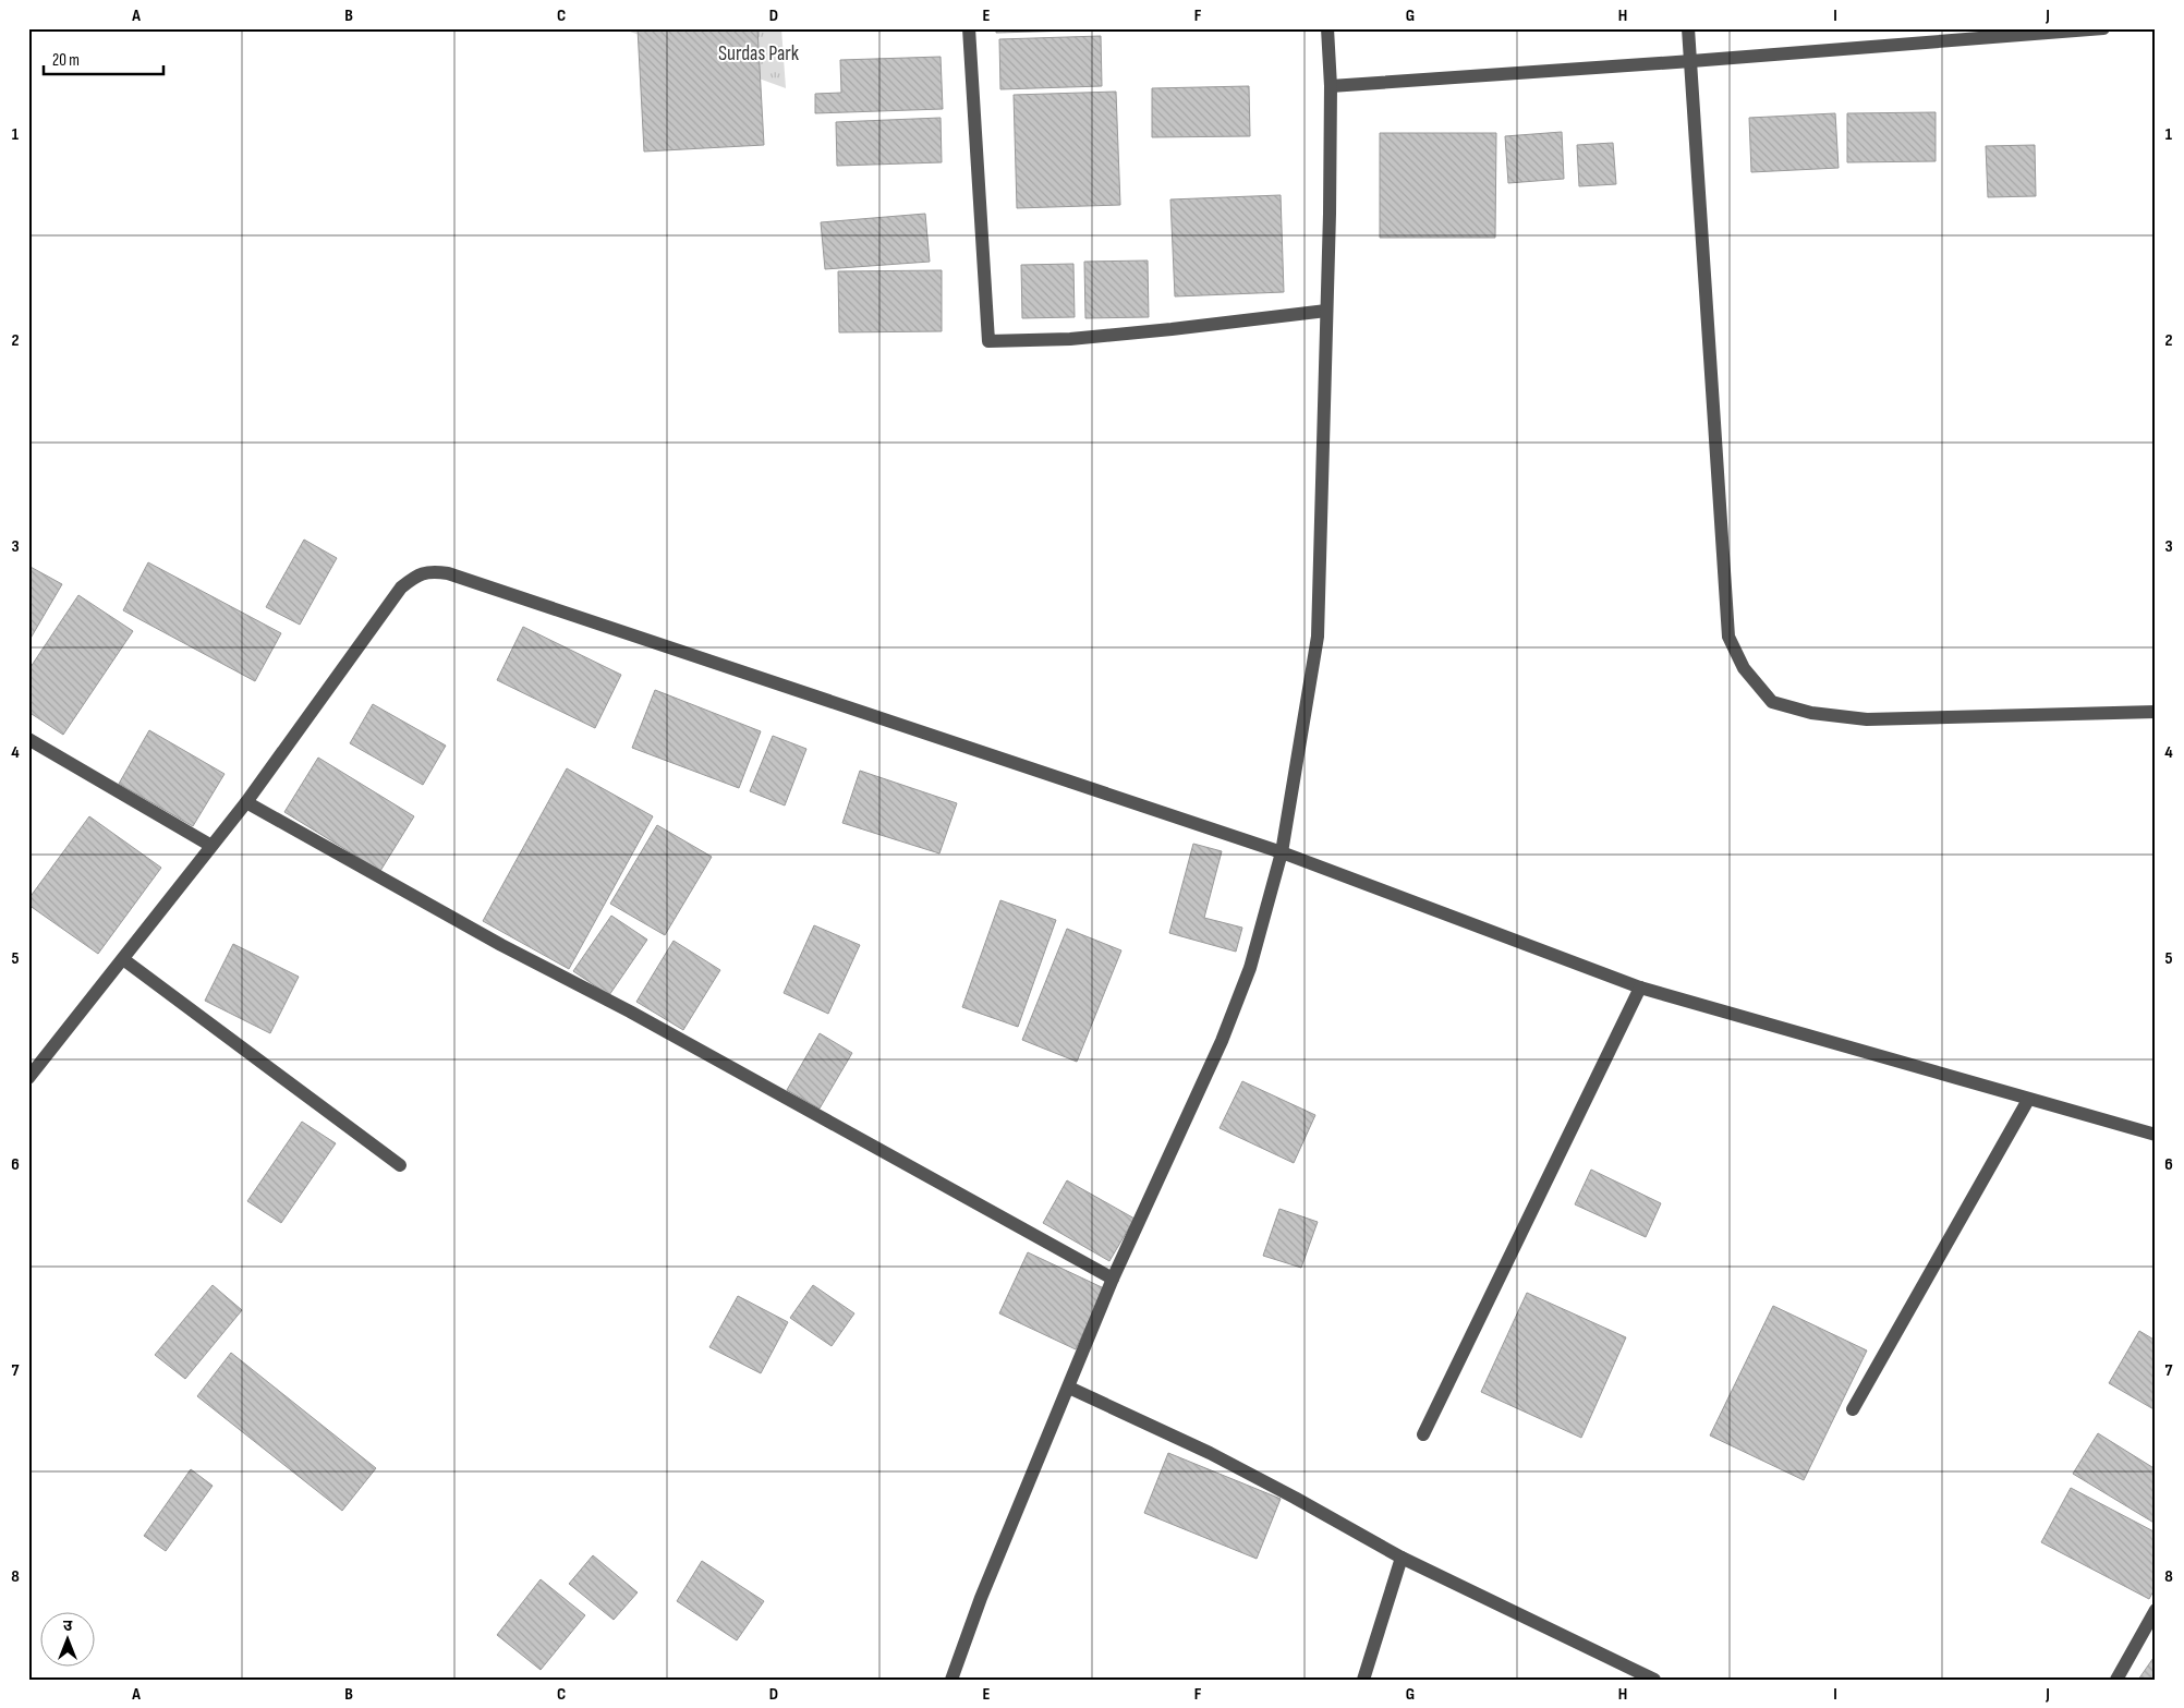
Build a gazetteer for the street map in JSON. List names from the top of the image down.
{
  "parks": ["Surdas Park"],
  "scale_bar": "20 m",
  "north": "top",
  "grid": {
    "columns": [
      "A",
      "B",
      "C",
      "D",
      "E",
      "F",
      "G",
      "H",
      "I",
      "J"
    ],
    "rows": [
      "1",
      "2",
      "3",
      "4",
      "5",
      "6",
      "7",
      "8"
    ]
  }
}
